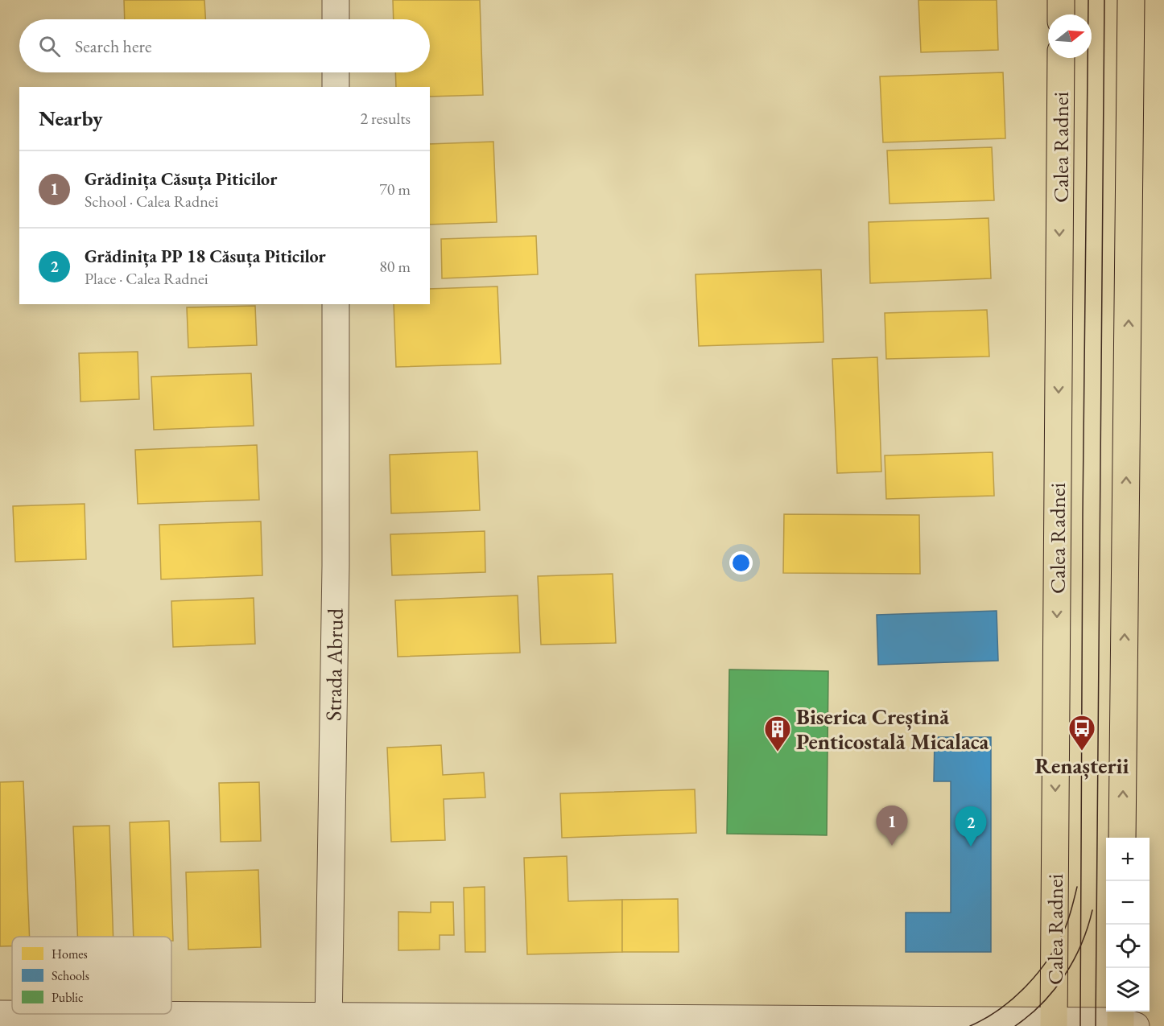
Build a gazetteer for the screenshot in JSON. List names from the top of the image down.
{
  "streets": {
    "main road": ["Calea Radnei"],
    "street": ["Strada Abrud"]
  },
  "places": {
    "bus stop": ["Renașterii"],
    "building": ["Biserica Creștină Penticostală Micalaca"]
  },
  "legend": ["Homes", "Schools", "Public"],
  "north": "right",
  "page": {
    "search": "Search here",
    "heading": ["Nearby", "2 results"],
    "list": [
      {
        "mark": "1",
        "name": "Grădinița Căsuța Piticilor",
        "note": "School · Calea Radnei",
        "value": "70 m"
      },
      {
        "mark": "2",
        "name": "Grădinița PP 18 Căsuța Piticilor",
        "note": "Place · Calea Radnei",
        "value": "80 m"
      }
    ],
    "pins": ["1", "2"],
    "map_buttons": ["+", "−"]
  }
}
